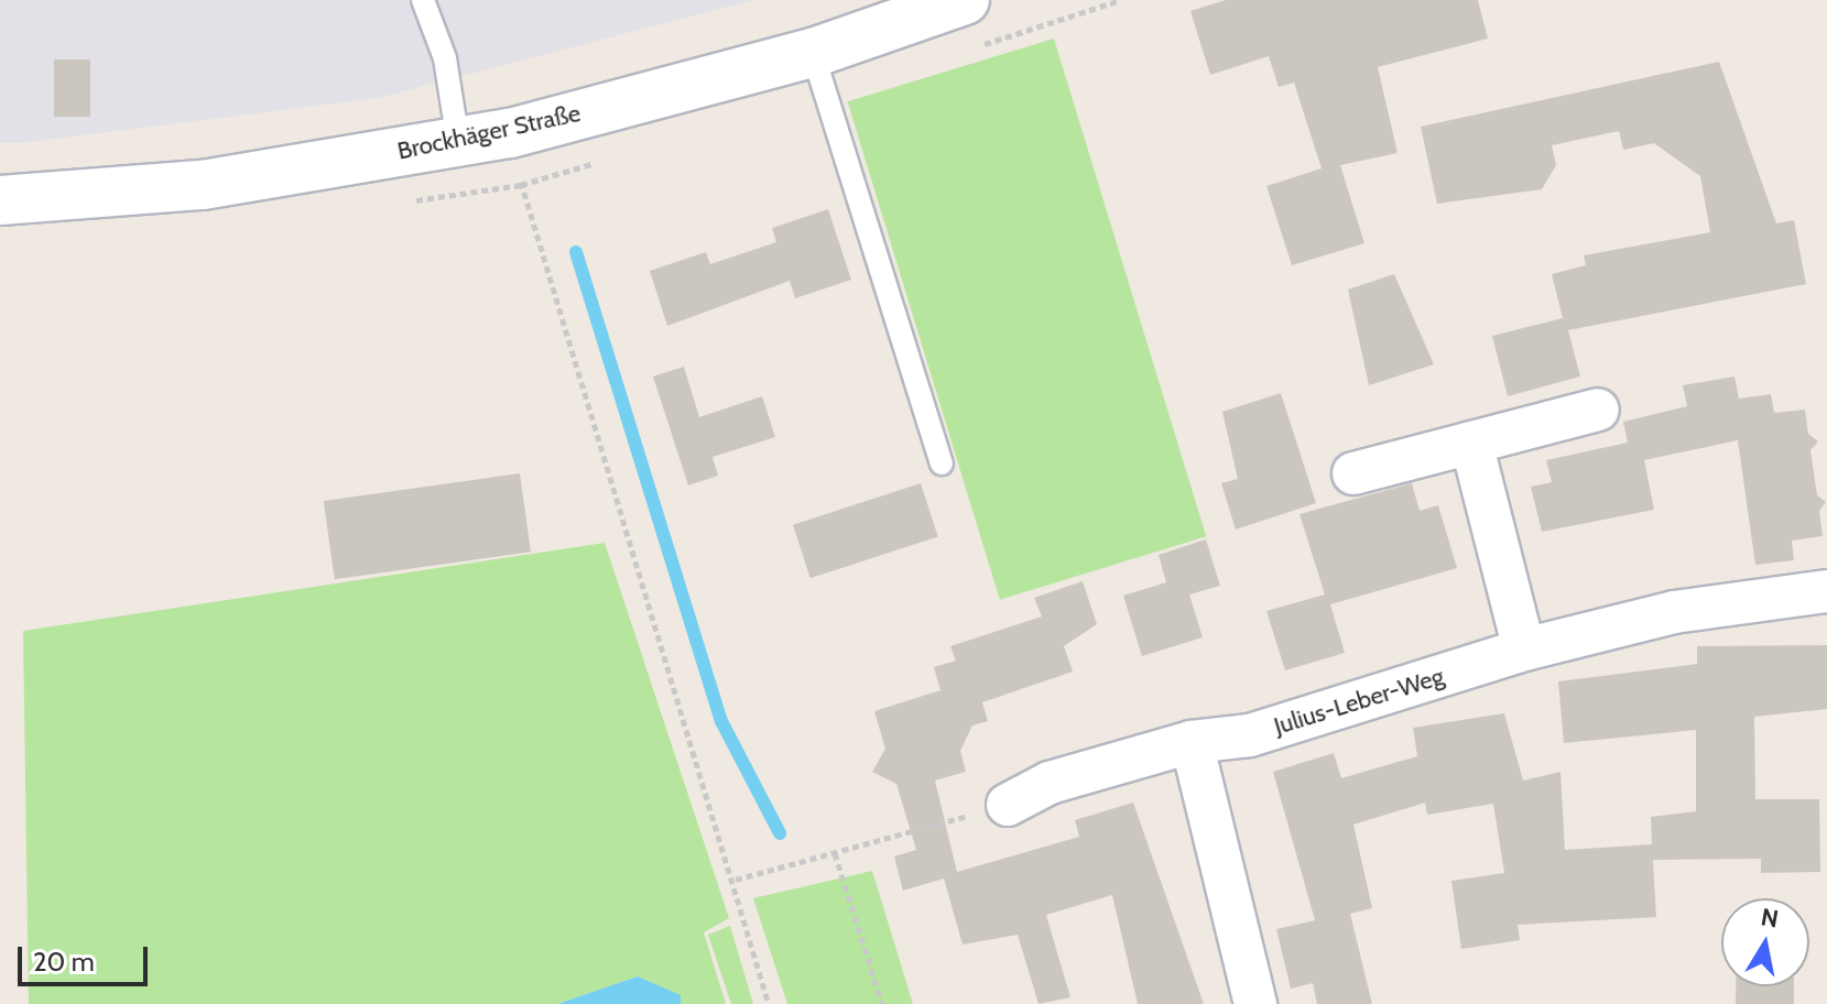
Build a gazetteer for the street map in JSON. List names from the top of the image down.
{
  "streets": {
    "street": ["Brockhäger Straße", "Julius-Leber-Weg"]
  },
  "scale_bar": "20 m",
  "north": "top"
}
